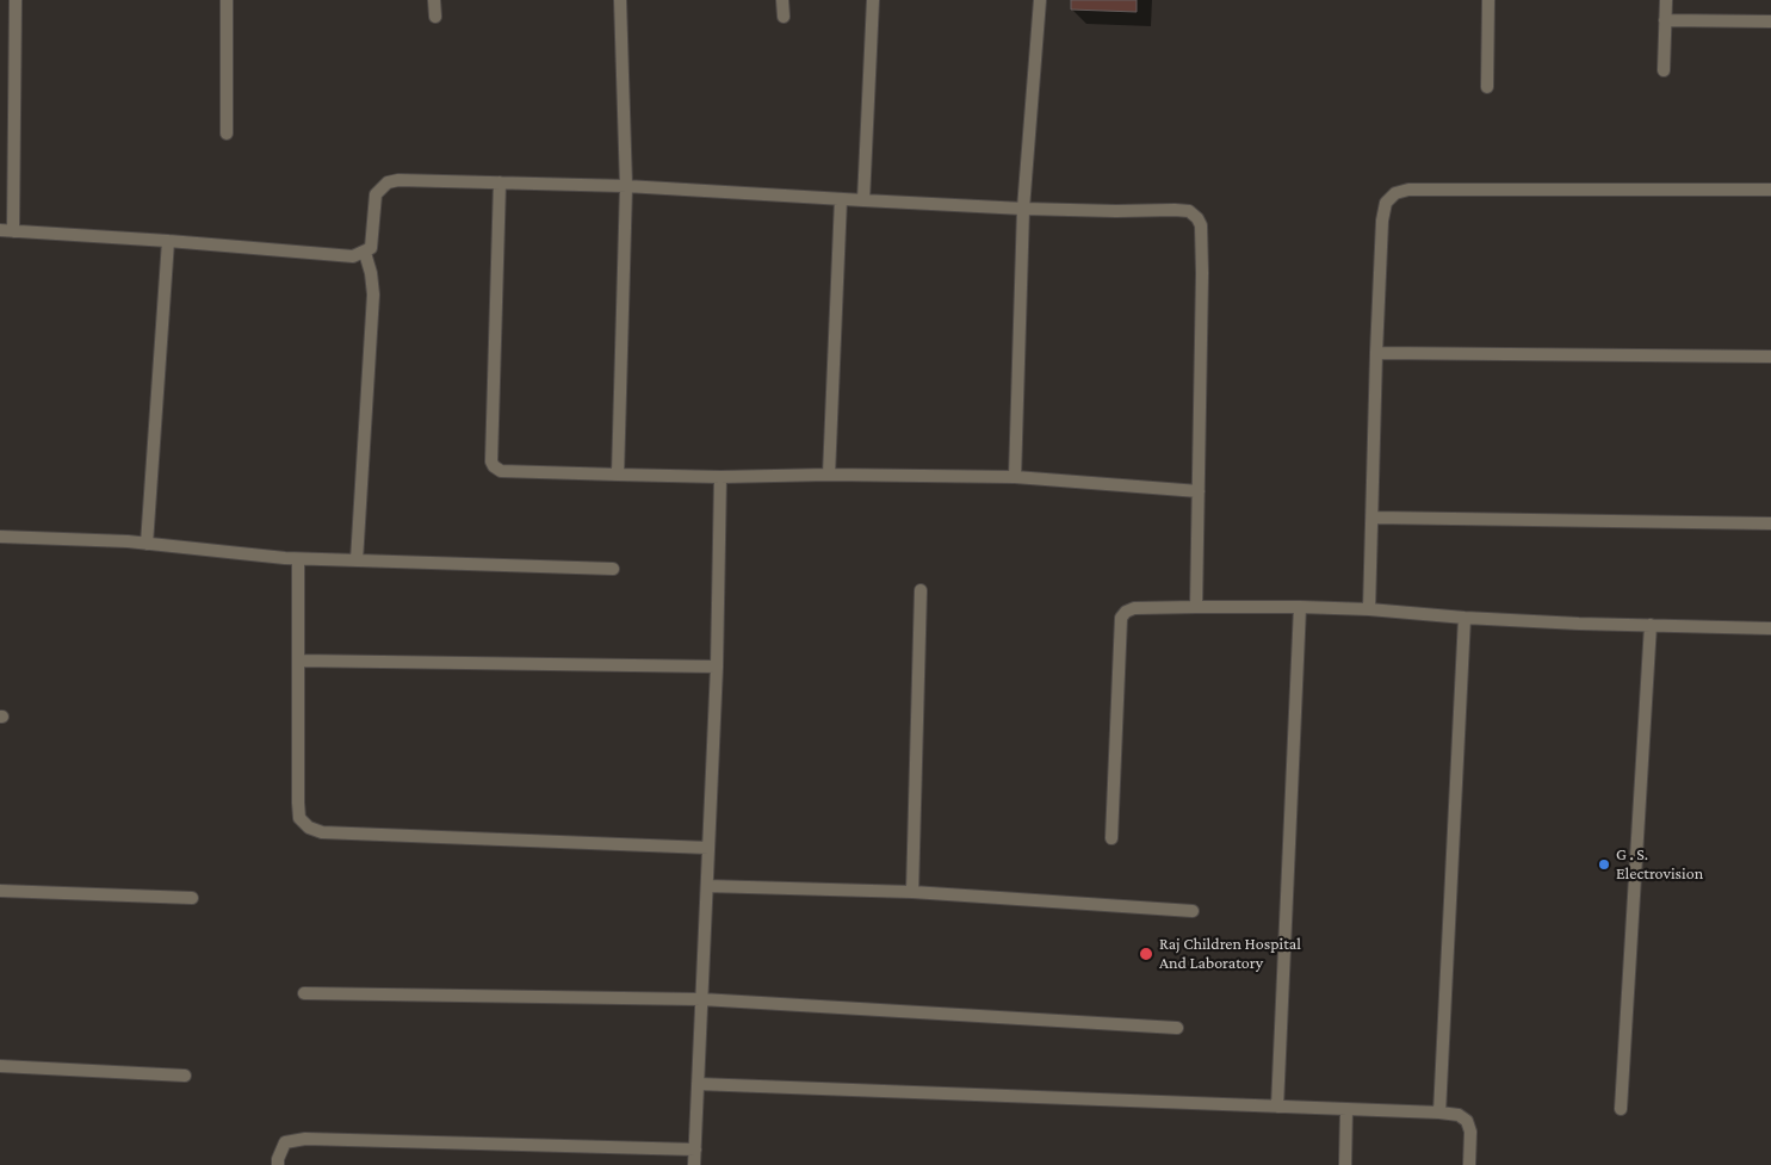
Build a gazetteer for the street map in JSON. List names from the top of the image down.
{
  "places": ["G . S. Electrovision", "Raj Children Hospital And Laboratory"]
}
